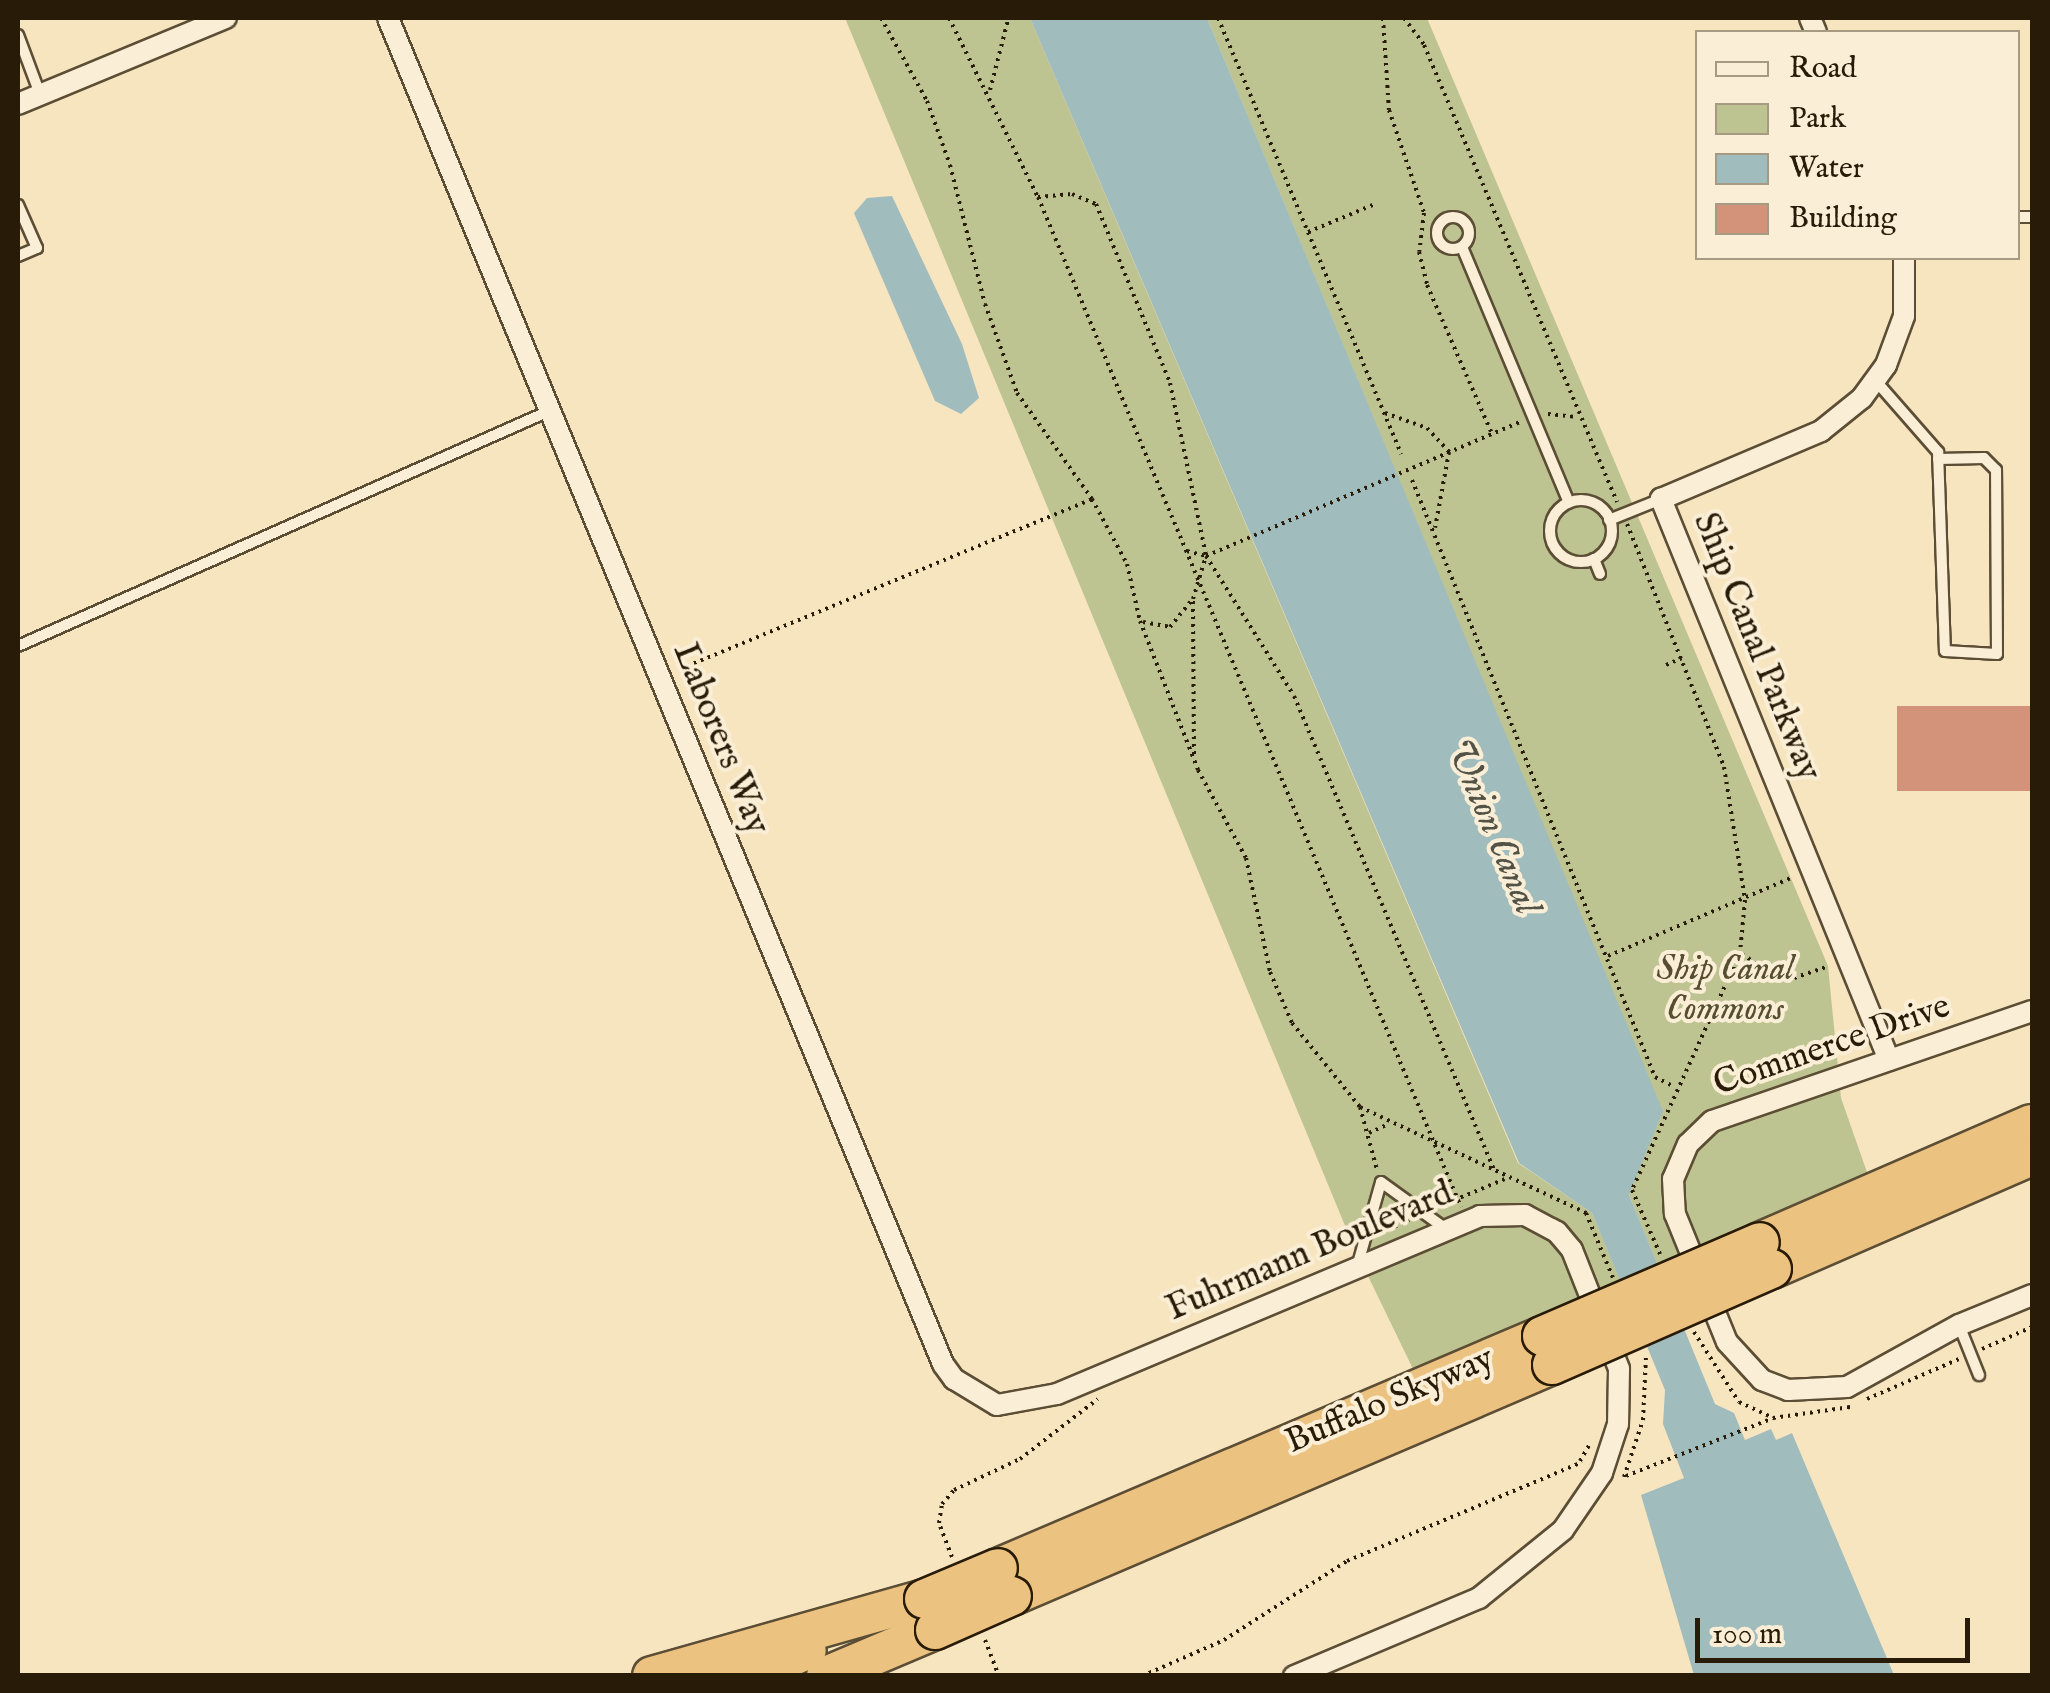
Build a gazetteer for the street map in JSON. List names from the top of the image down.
{
  "streets": {
    "highway": ["Buffalo Skyway"],
    "street": [
      "Ship Canal Parkway",
      "Laborers Way",
      "Commerce Drive",
      "Fuhrmann Boulevard"
    ]
  },
  "crossings": [
    ["Ship Canal Parkway", "Commerce Drive"],
    ["Laborers Way", "Fuhrmann Boulevard"]
  ],
  "water": ["Union Canal"],
  "parks": ["Ship Canal Commons"],
  "legend": [
    "Road",
    "Park",
    "Water",
    "Building"
  ],
  "scale_bar": "100 m"
}
